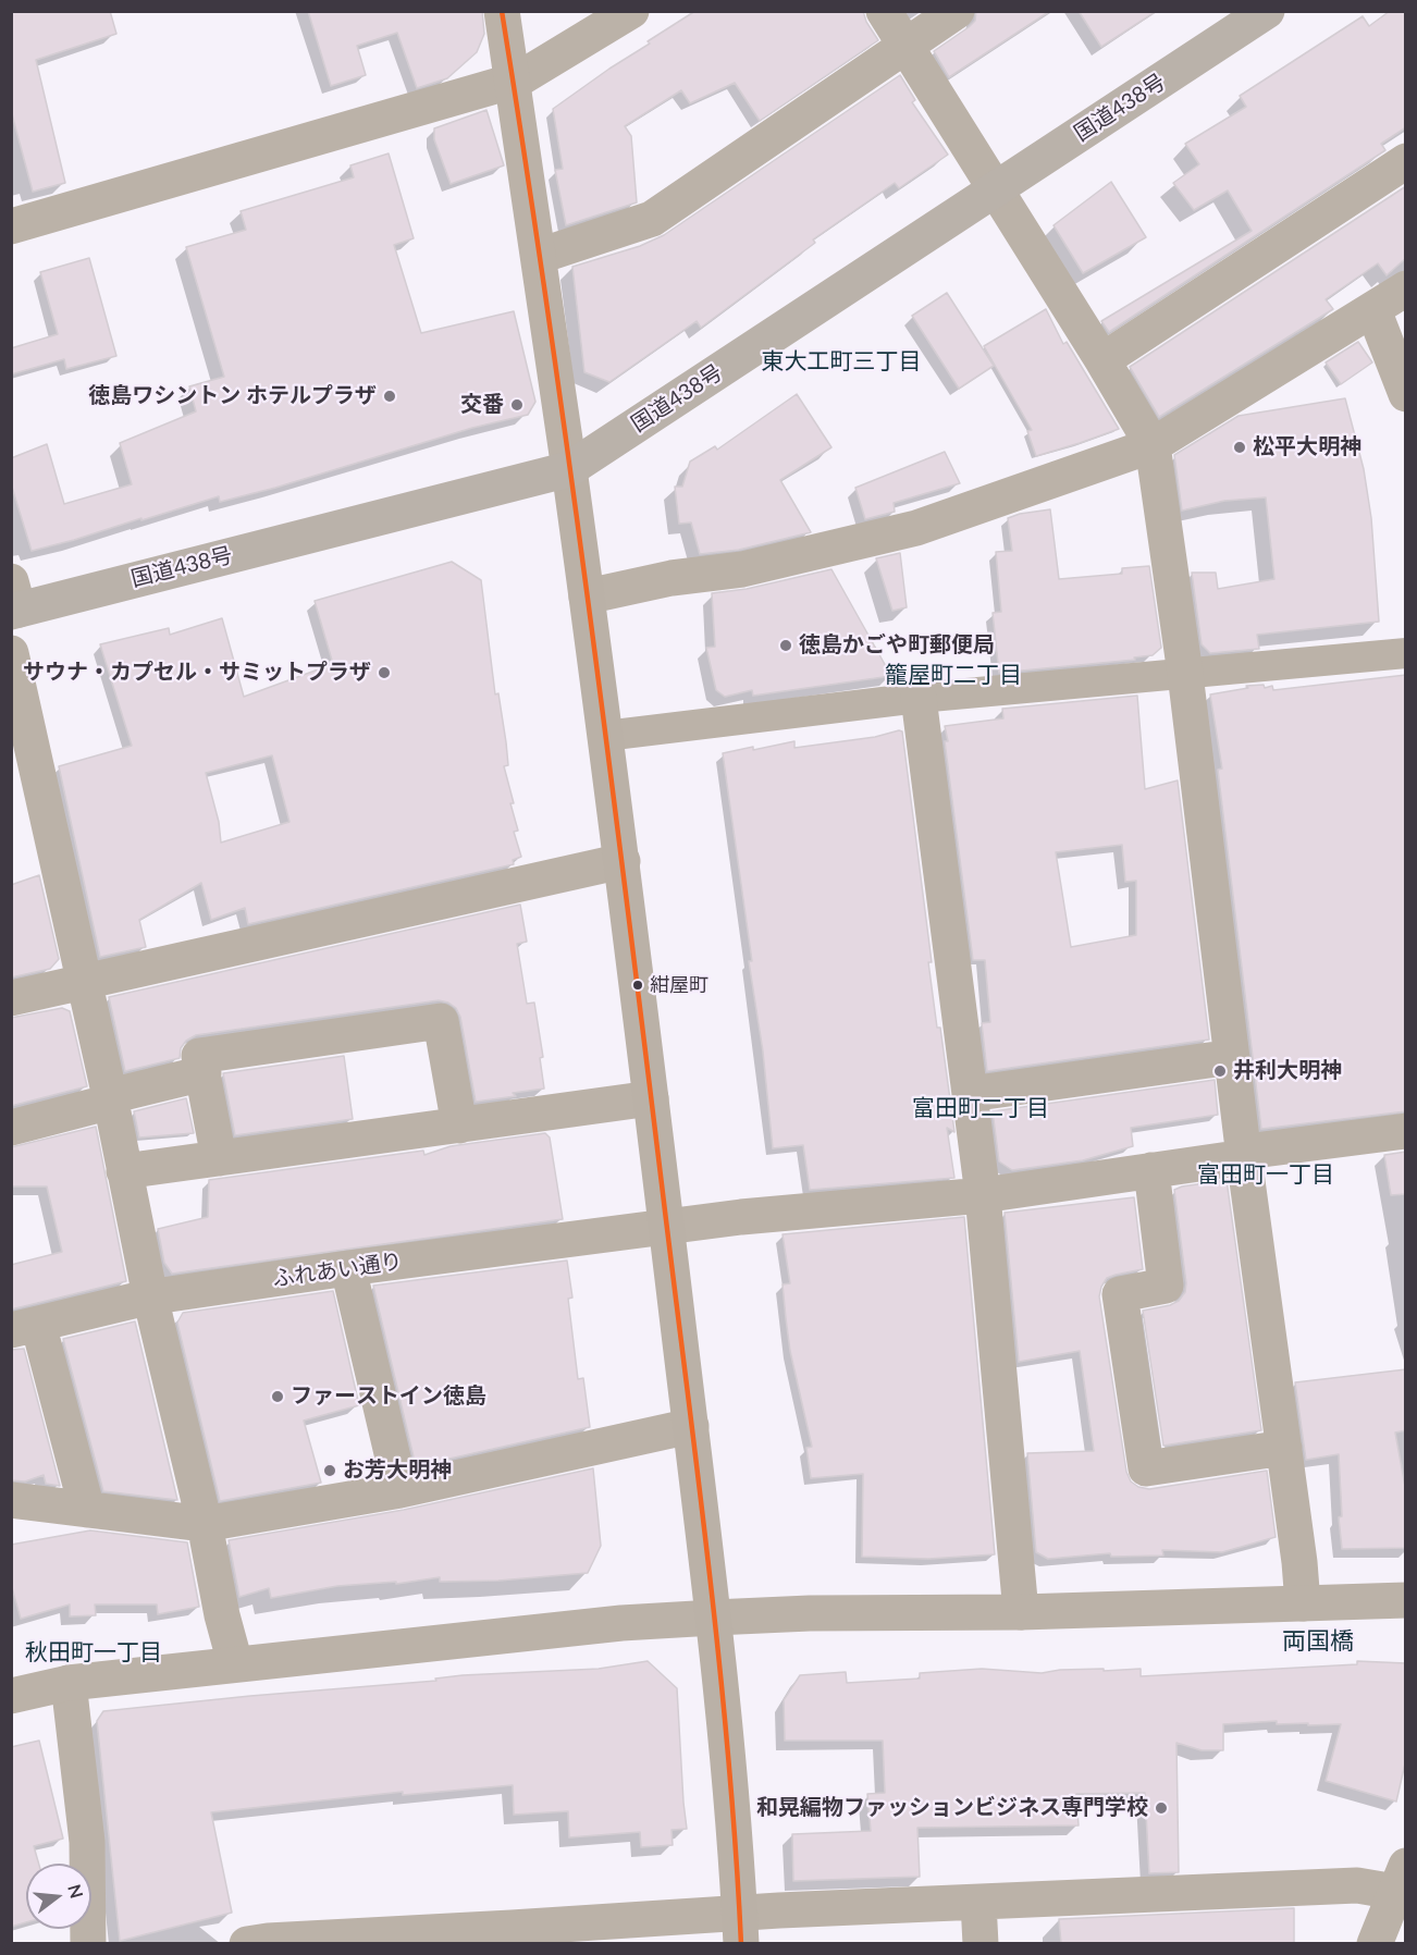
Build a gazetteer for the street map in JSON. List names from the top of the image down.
{
  "streets": {
    "highway": ["国道438号"],
    "street": ["ふれあい通り"]
  },
  "districts": [
    "東大工町三丁目",
    "籠屋町二丁目",
    "富田町二丁目",
    "富田町一丁目",
    "両国橋",
    "秋田町一丁目"
  ],
  "places": [
    "徳島ワシントン ホテルプラザ",
    "交番",
    "松平大明神",
    "徳島かごや町郵便局",
    "サウナ・カプセル・サミットプラザ",
    "紺屋町",
    "井利大明神",
    "ファーストイン徳島",
    "お芳大明神",
    "和晃編物ファッションビジネス専門学校"
  ],
  "north": "right"
}
